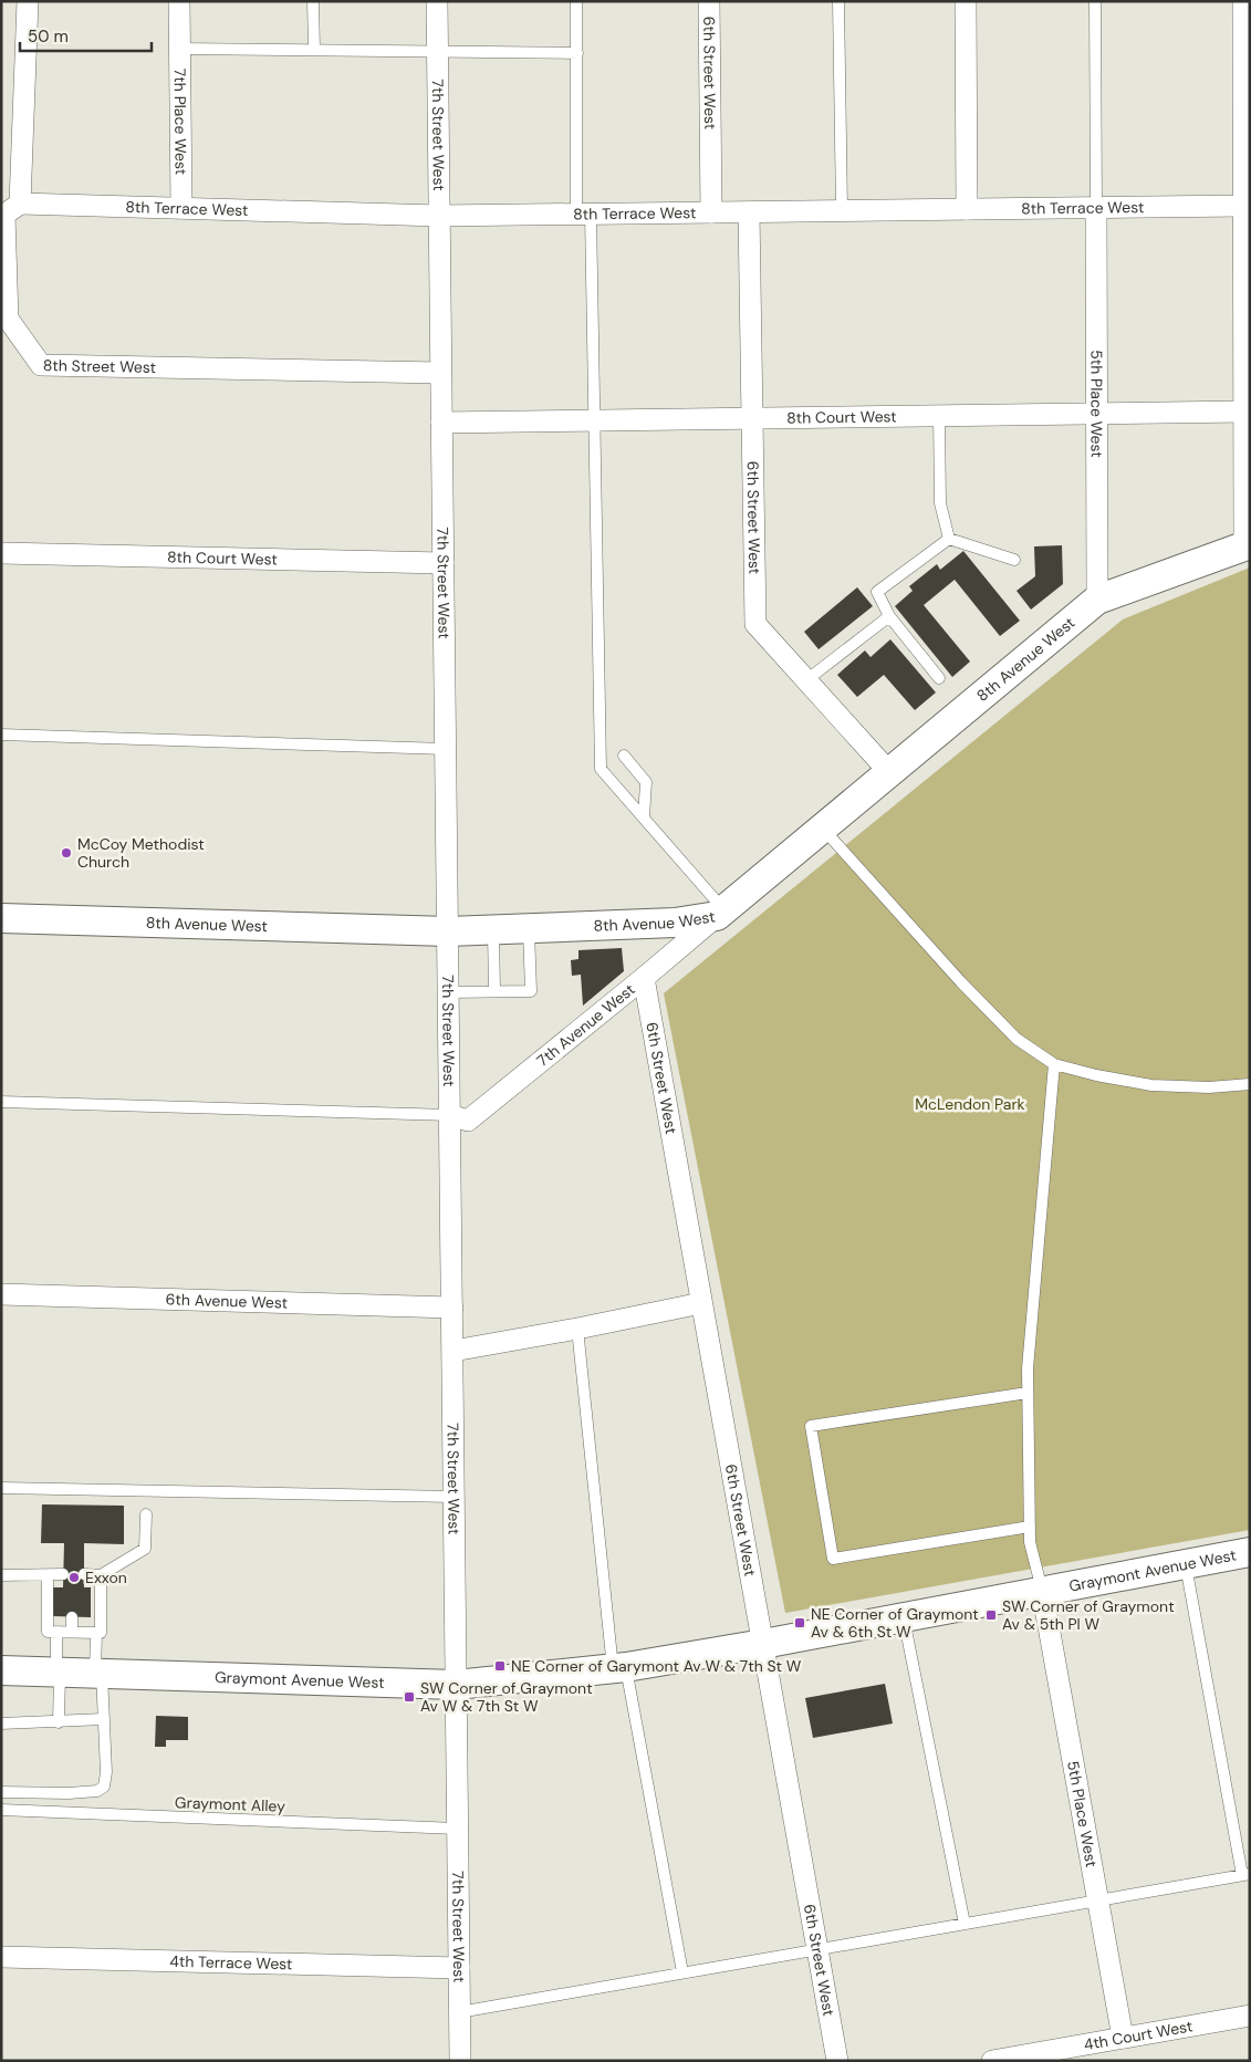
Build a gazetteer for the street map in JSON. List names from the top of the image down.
{
  "streets": {
    "main road": ["8th Avenue West", "Graymont Avenue West"],
    "street": [
      "6th Street West",
      "7th Place West",
      "7th Street West",
      "8th Terrace West",
      "8th Street West",
      "5th Place West",
      "8th Court West",
      "7th Avenue West",
      "6th Avenue West",
      "4th Terrace West",
      "4th Court West"
    ],
    "lane": ["Graymont Alley"]
  },
  "crossings": [
    ["6th Street West", "8th Terrace West"],
    ["6th Street West", "8th Court West"],
    ["6th Street West", "8th Avenue West"],
    ["6th Street West", "7th Avenue West"],
    ["6th Street West", "Graymont Avenue West"],
    ["7th Place West", "8th Terrace West"],
    ["7th Street West", "8th Terrace West"],
    ["7th Street West", "8th Street West"],
    ["7th Street West", "8th Court West"],
    ["7th Street West", "8th Avenue West"],
    ["7th Street West", "7th Avenue West"],
    ["7th Street West", "6th Avenue West"],
    ["7th Street West", "Graymont Avenue West"],
    ["7th Street West", "Graymont Alley"],
    ["7th Street West", "4th Terrace West"],
    ["8th Terrace West", "8th Street West"],
    ["8th Terrace West", "5th Place West"],
    ["5th Place West", "8th Court West"],
    ["5th Place West", "8th Avenue West"],
    ["5th Place West", "Graymont Avenue West"],
    ["5th Place West", "4th Court West"],
    ["8th Avenue West", "7th Avenue West"]
  ],
  "parks": ["McLendon Park"],
  "places": {
    "other": ["McCoy Methodist Church", "Exxon"],
    "transit": [
      "SW Corner of Graymont Av & 5th Pl W",
      "NE Corner of Graymont Av & 6th St W",
      "NE Corner of Garymont Av W & 7th St W",
      "SW Corner of Graymont Av W & 7th St W"
    ]
  },
  "scale_bar": "50 m"
}
